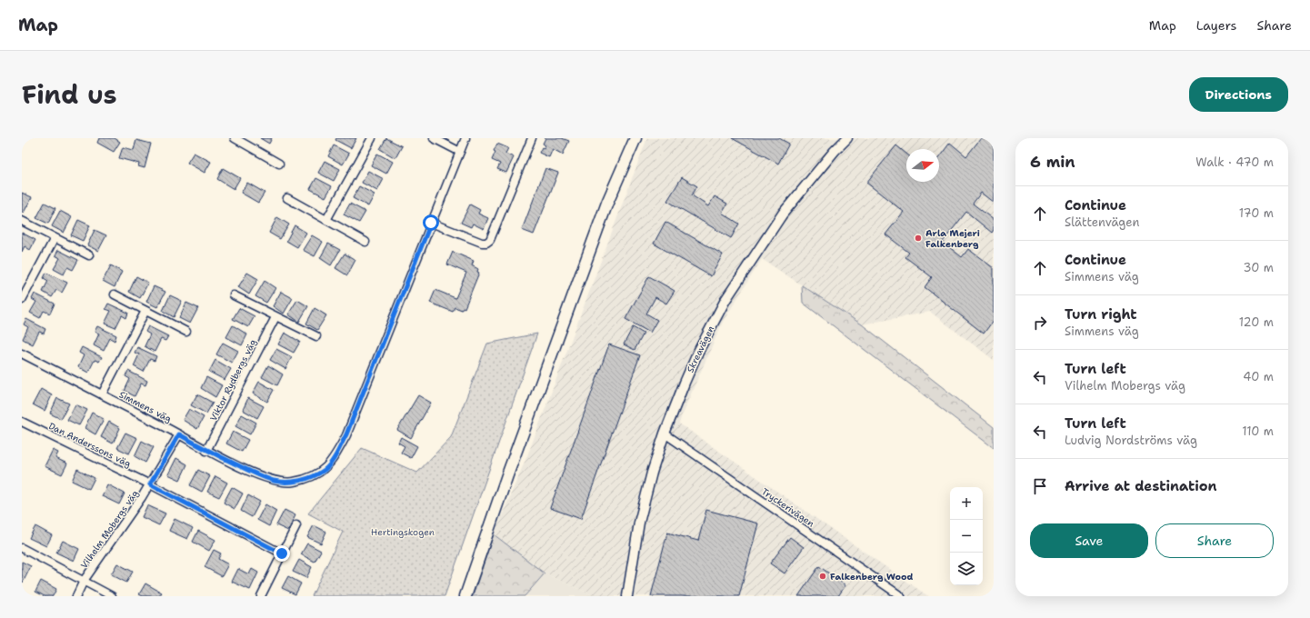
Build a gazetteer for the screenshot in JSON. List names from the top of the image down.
{
  "streets": {
    "street": [
      "Skreavägen",
      "Viktor Rydbergs väg",
      "Simmens väg",
      "Dan Anderssons väg",
      "Tryckerivägen",
      "Vilhelm Mobergs väg"
    ]
  },
  "crossings": [
    ["Skreavägen", "Tryckerivägen"],
    ["Viktor Rydbergs väg", "Simmens väg"],
    ["Simmens väg", "Vilhelm Mobergs väg"],
    ["Dan Anderssons väg", "Vilhelm Mobergs väg"]
  ],
  "parks": ["Hertingskogen"],
  "places": ["Arla Mejeri Falkenberg", "Falkenberg Wood"],
  "north": "right",
  "page": {
    "header": "Map",
    "nav": ["Map", "Layers", "Share"],
    "title": "Find us",
    "buttons": [
      "Directions",
      ["Save", "Share"]
    ],
    "heading": ["6 min", "Walk · 470 m"],
    "list": [
      ["Continue", "Slättenvägen", "170 m"],
      ["Continue", "Simmens väg", "30 m"],
      ["Turn right", "Simmens väg", "120 m"],
      ["Turn left", "Vilhelm Mobergs väg", "40 m"],
      ["Turn left", "Ludvig Nordströms väg", "110 m"],
      "Arrive at destination"
    ],
    "map_buttons": ["+", "−"]
  }
}
